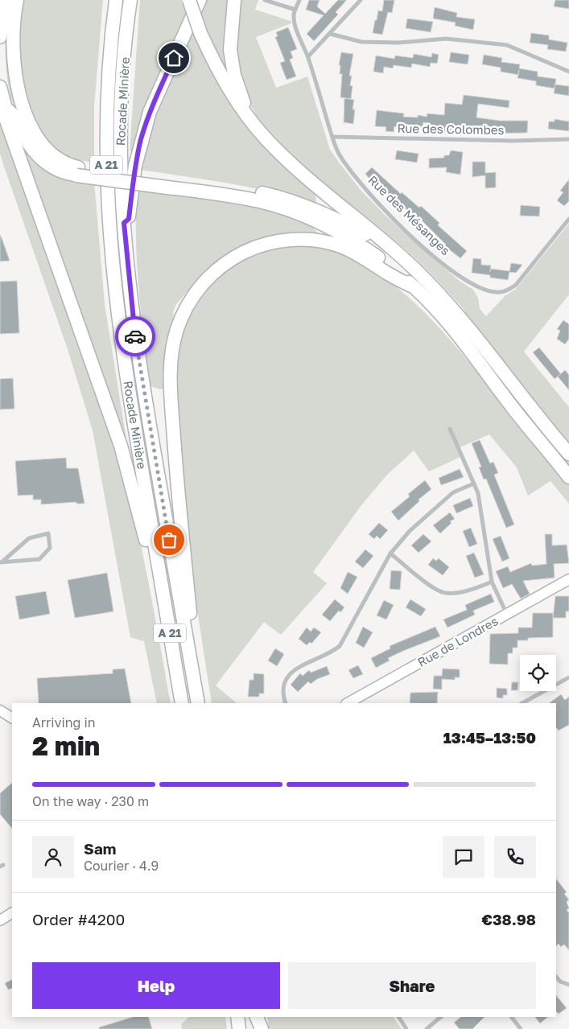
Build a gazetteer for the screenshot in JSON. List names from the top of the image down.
{
  "streets": {
    "highway": ["Rocade Minière", "A 21"],
    "street": ["Rue des Colombes", "Rue des Mésanges", "Rue de Londres"]
  },
  "crossings": [
    ["Rue des Colombes", "Rue des Mésanges"]
  ],
  "page": {
    "heading": ["2 min", "Arriving in", "13:45–13:50"],
    "panel": [
      "Sam",
      "Courier · 4.9",
      "Order #4200",
      "€38.98"
    ],
    "bar": "On the way · 230 m",
    "buttons": ["Help", "Share"]
  }
}
